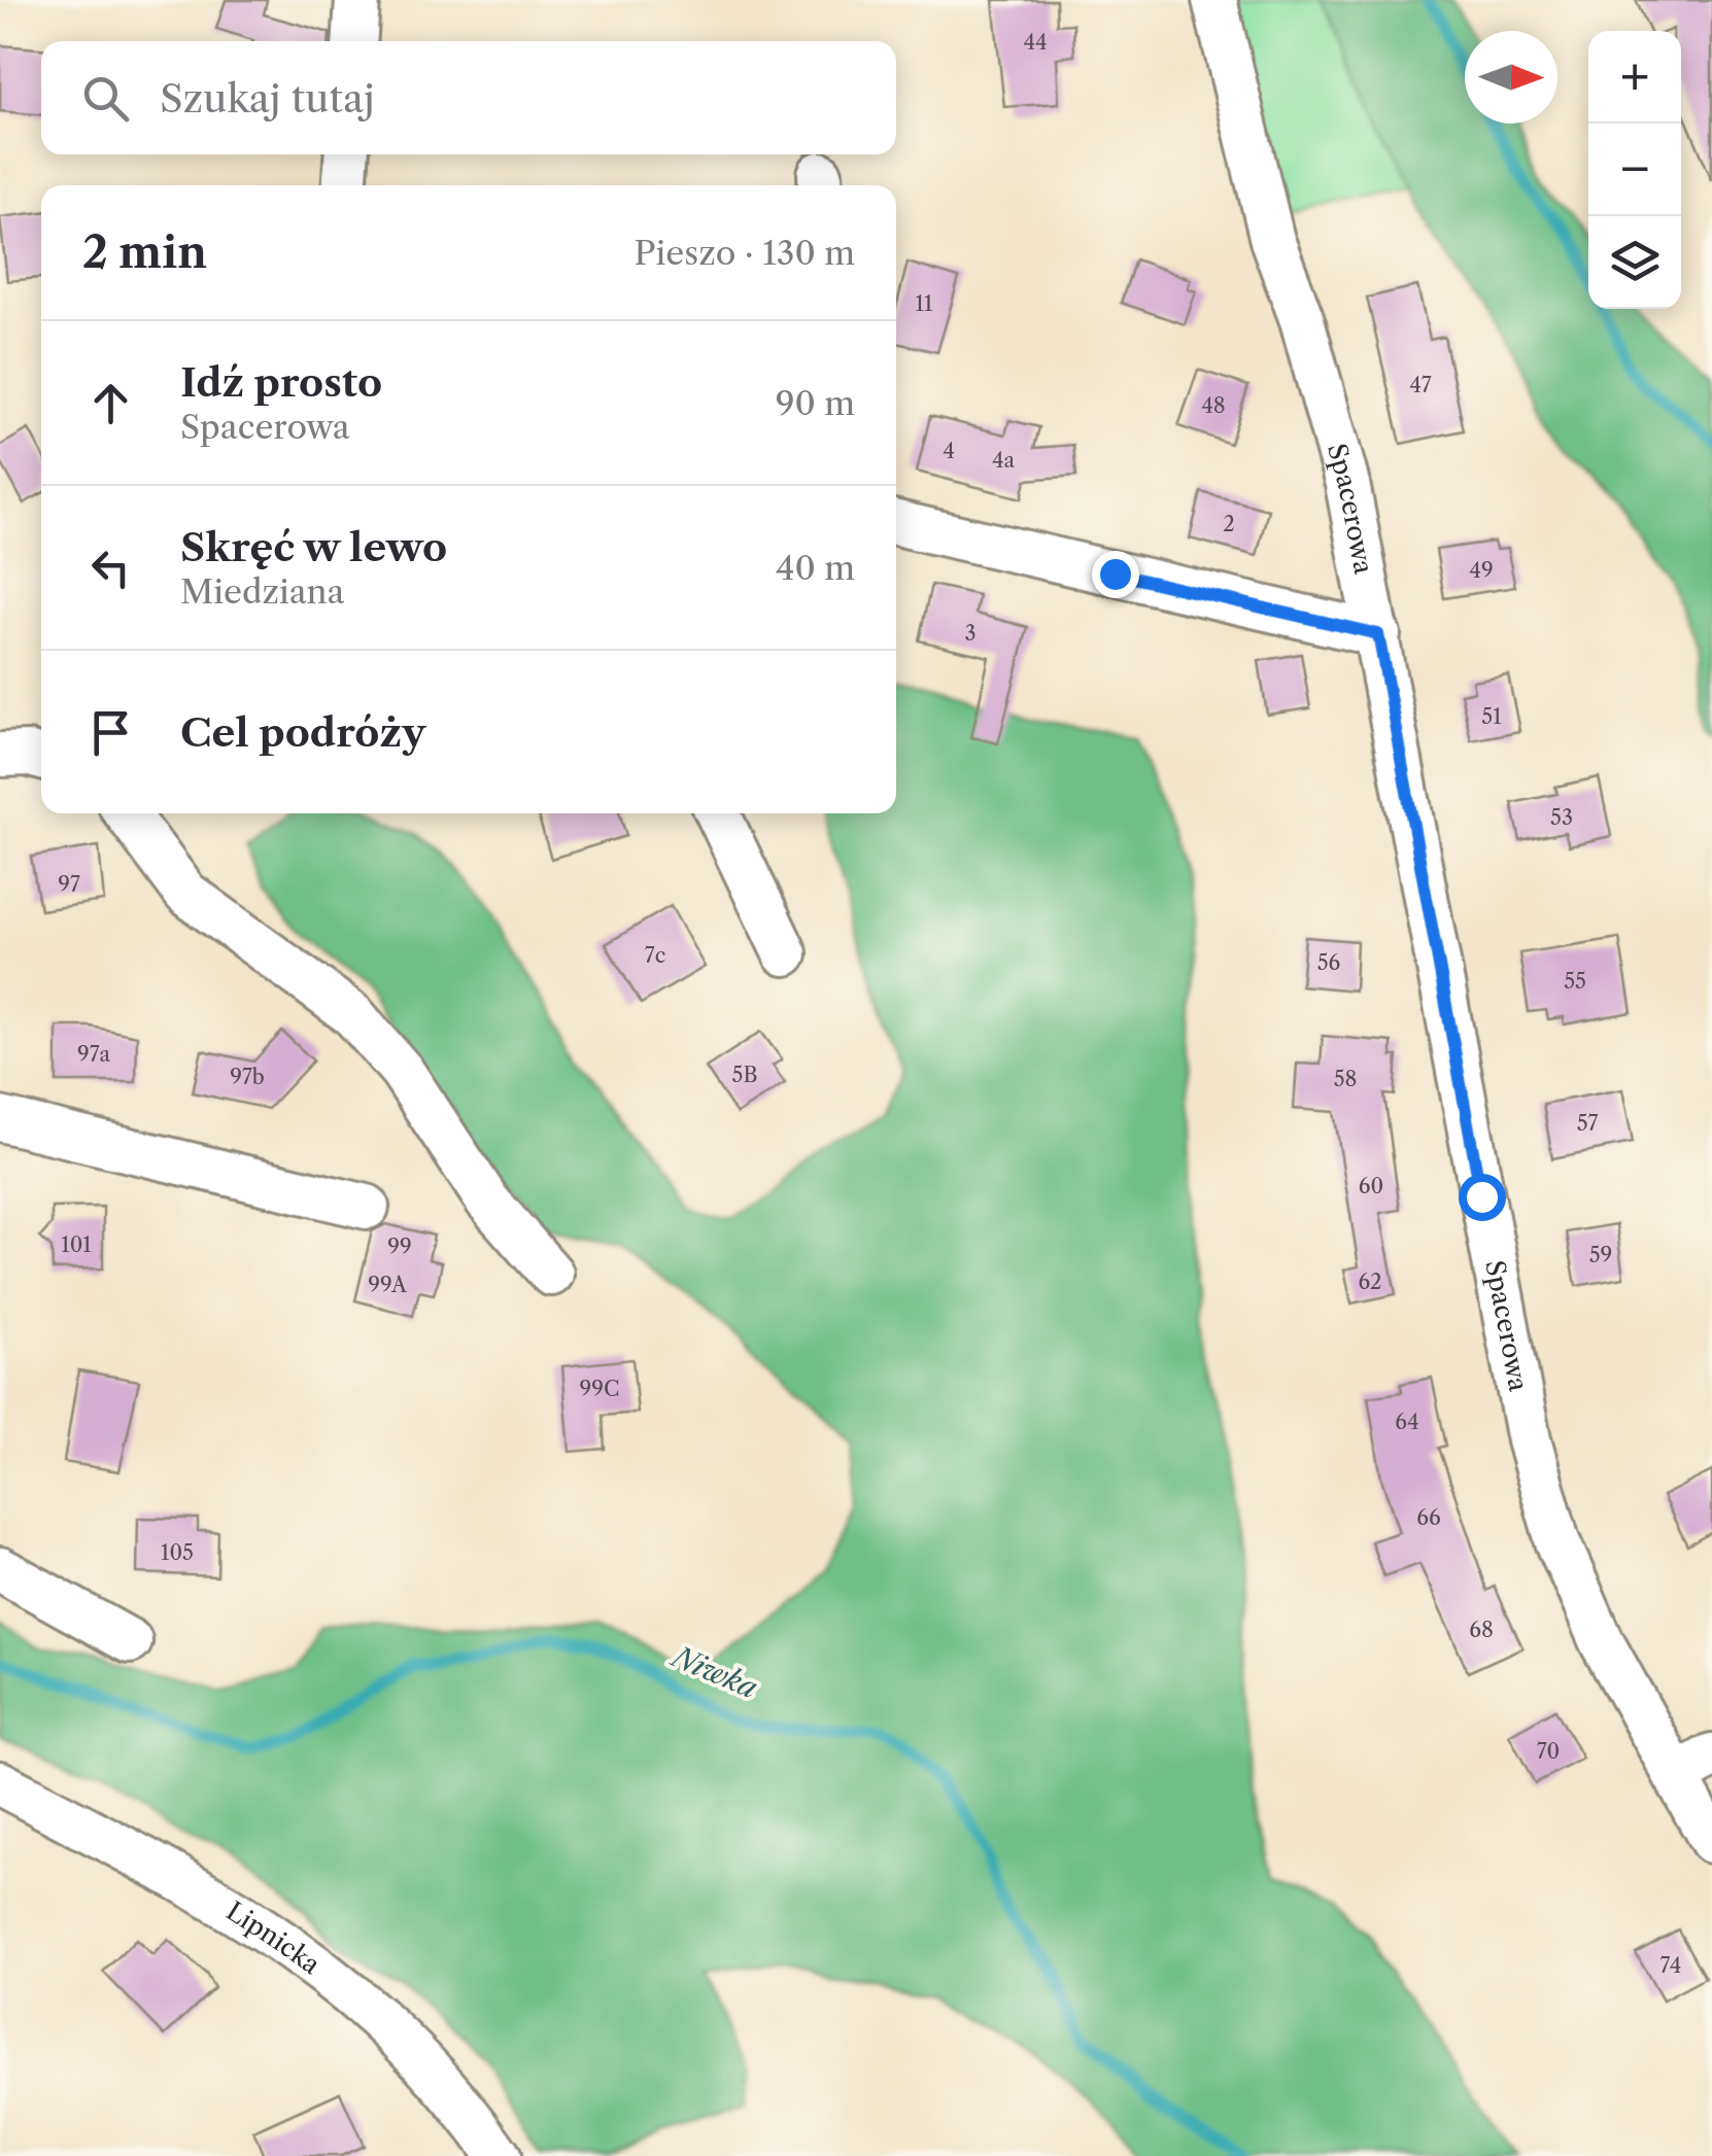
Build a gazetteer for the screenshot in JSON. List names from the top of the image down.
{
  "streets": {
    "street": ["Spacerowa", "Lipnicka"]
  },
  "water": ["Niwka"],
  "house_numbers": [
    "44",
    "11",
    "47",
    "48",
    "4",
    "4a",
    "2",
    "49",
    "3",
    "51",
    "53",
    "97",
    "7c",
    "56",
    "55",
    "97a",
    "5B",
    "97b",
    "58",
    "57",
    "60",
    "101",
    "99",
    "59",
    "62",
    "99A",
    "99C",
    "64",
    "66",
    "105",
    "68",
    "70",
    "74"
  ],
  "north": "right",
  "page": {
    "map_buttons": ["+", "−"],
    "search": "Szukaj tutaj",
    "heading": ["2 min", "Pieszo · 130 m"],
    "list": [
      ["Idź prosto", "Spacerowa", "90 m"],
      ["Skręć w lewo", "Miedziana", "40 m"],
      "Cel podróży"
    ]
  }
}
